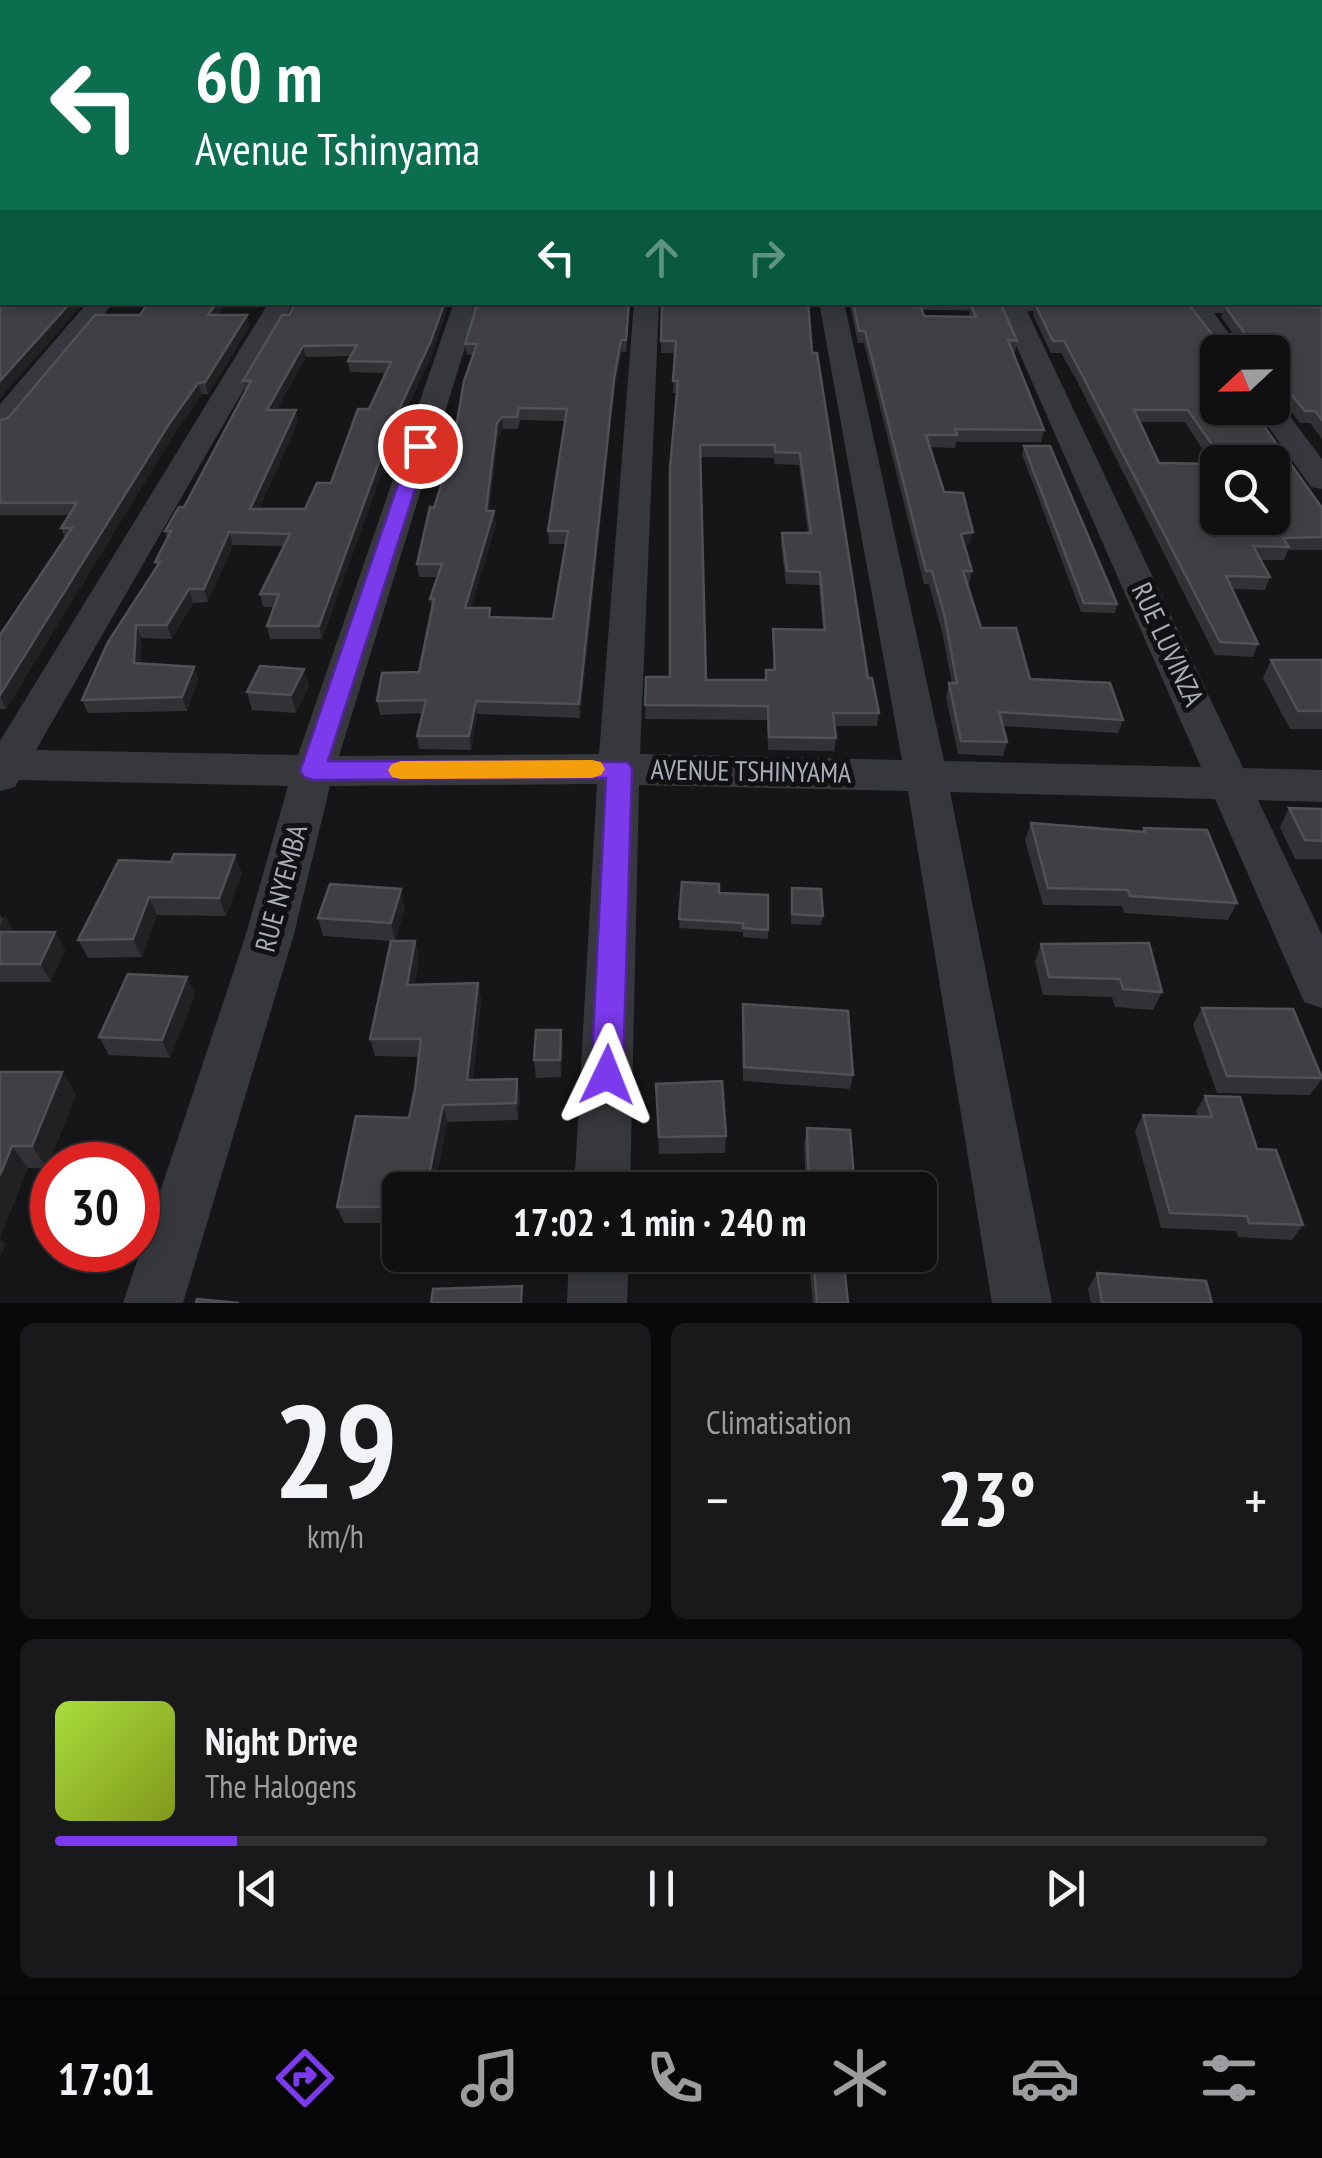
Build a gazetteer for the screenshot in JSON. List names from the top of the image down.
{
  "streets": {
    "street": ["RUE LUVINZA", "AVENUE TSHINYAMA", "RUE NYEMBA"]
  },
  "crossings": [
    ["RUE LUVINZA", "AVENUE TSHINYAMA"],
    ["AVENUE TSHINYAMA", "RUE NYEMBA"]
  ],
  "north": "left",
  "page": {
    "turn": ["60 m", "Avenue Tshinyama"],
    "limit": "30",
    "trip": "17:02 · 1 min · 240 m",
    "tile": [
      ["29", "km/h"],
      "Climatisation"
    ],
    "heat": ["−", "23°", "+"],
    "song": ["Night Drive", "The Halogens"],
    "tabs": "17:01"
  }
}
